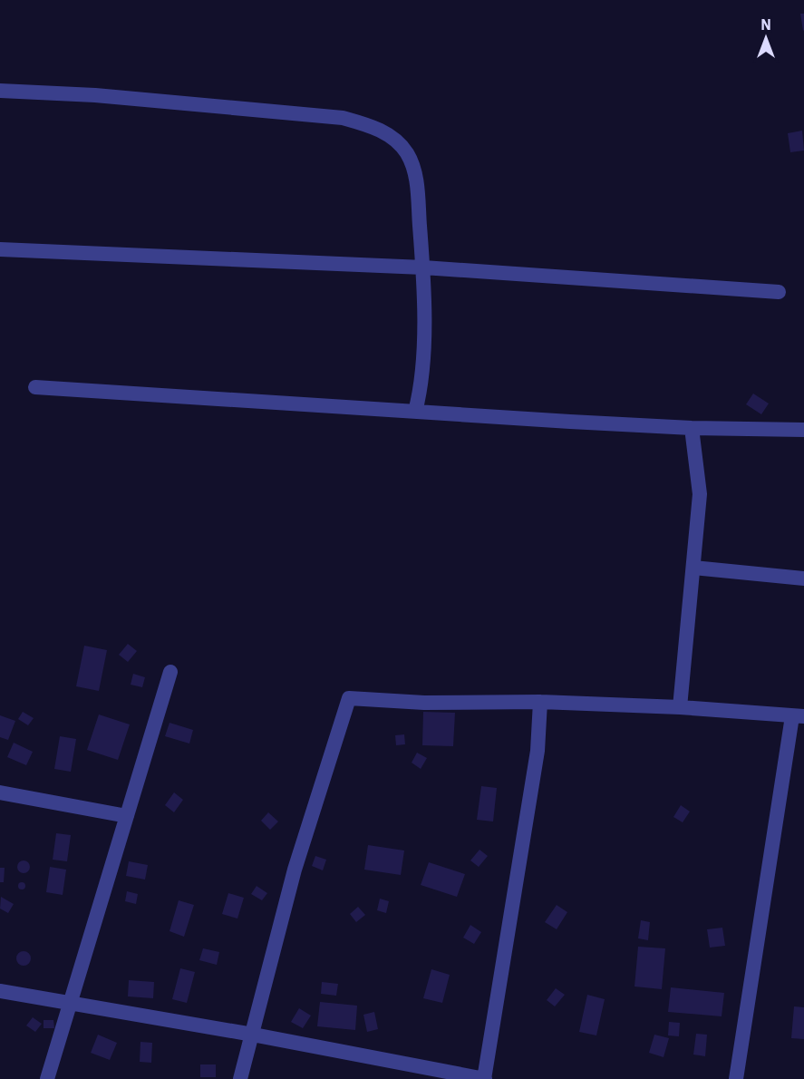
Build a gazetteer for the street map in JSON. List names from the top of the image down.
{
  "north": "top"
}
